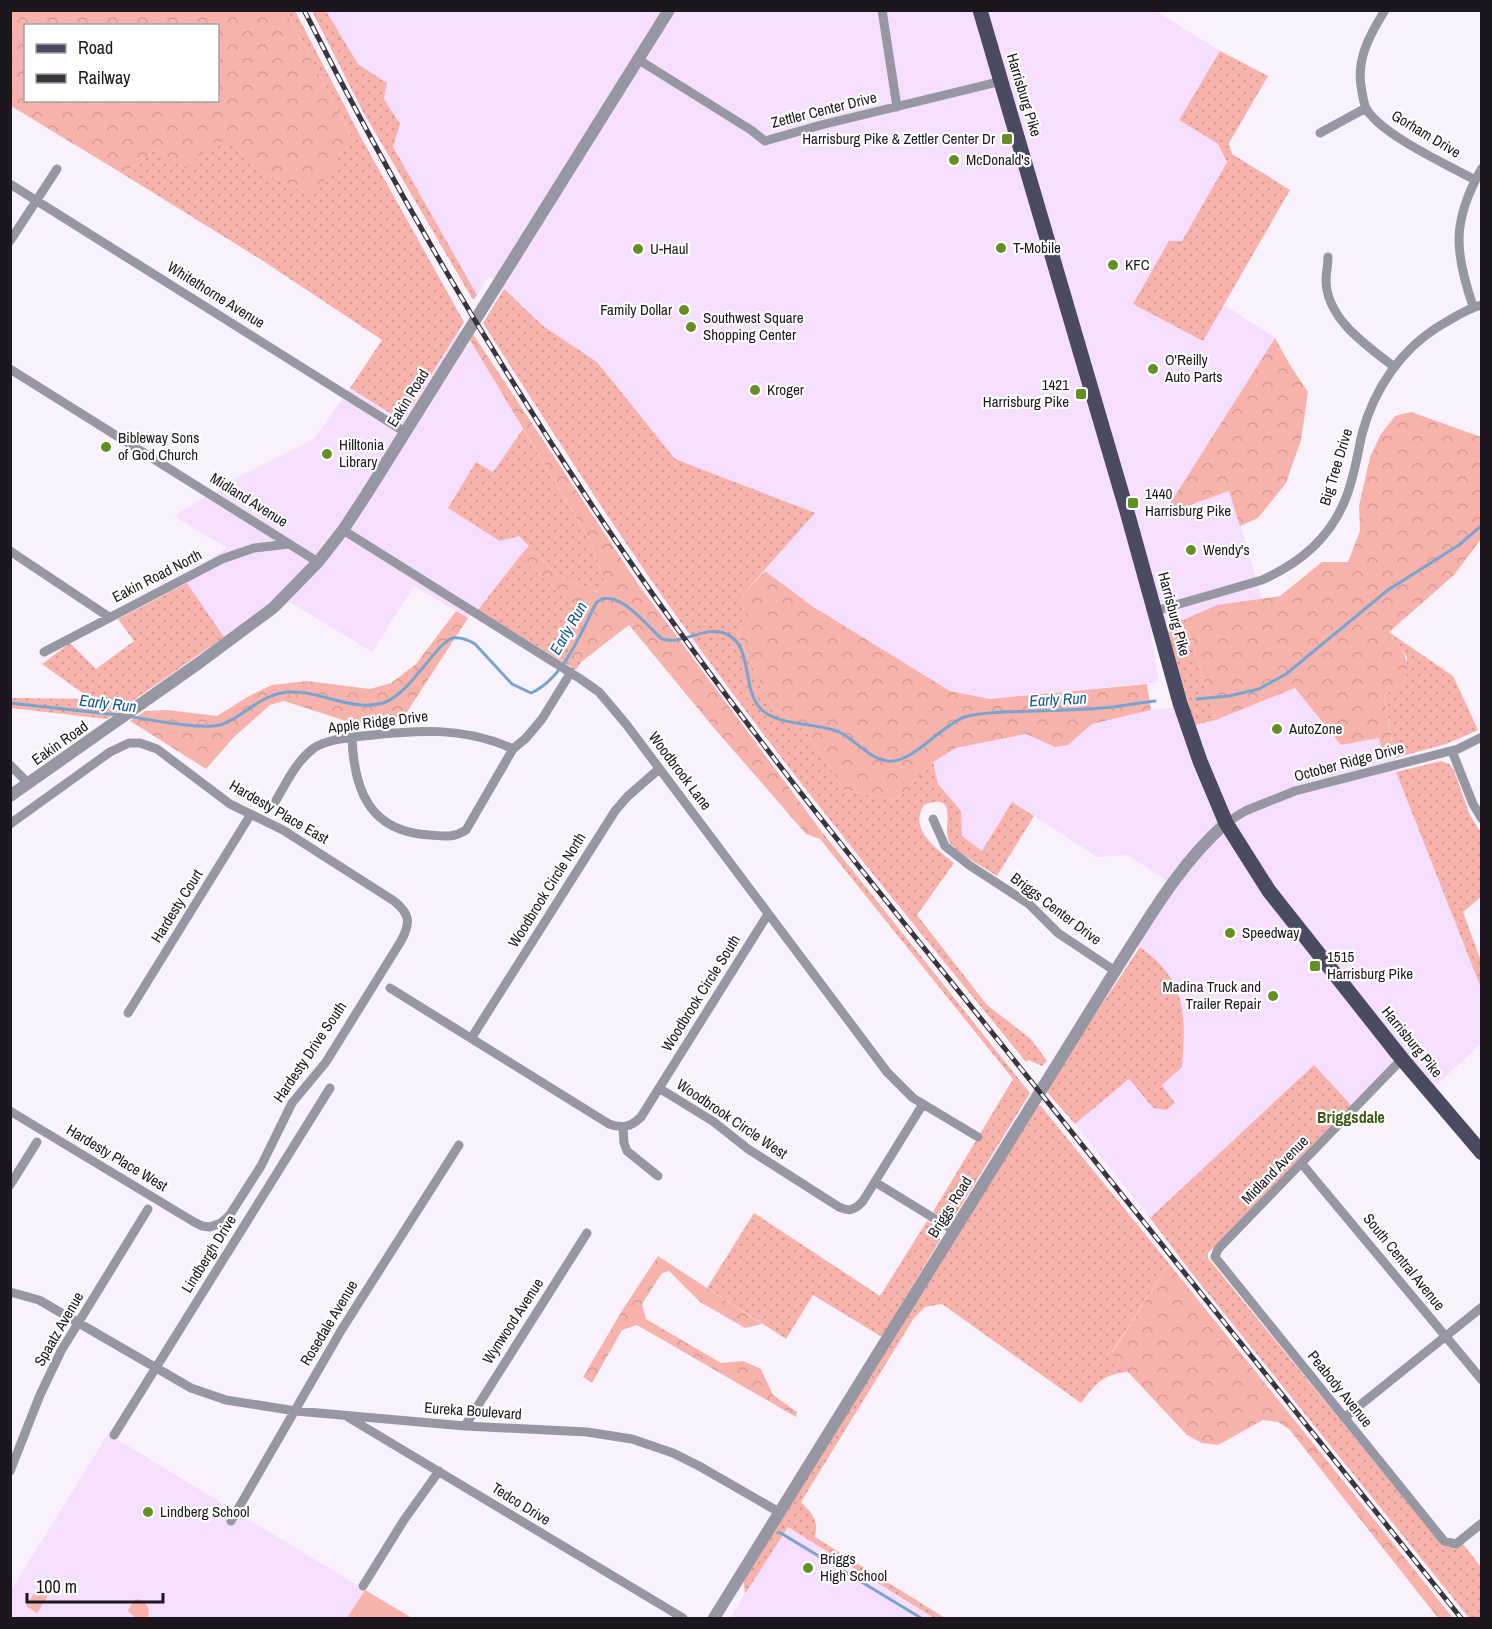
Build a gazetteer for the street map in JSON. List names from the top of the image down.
{
  "streets": {
    "main road": ["Harrisburg Pike"],
    "street": [
      "Zettler Center Drive",
      "Gorham Drive",
      "Whitethorne Avenue",
      "Eakin Road",
      "Big Tree Drive",
      "Midland Avenue",
      "Eakin Road North",
      "Apple Ridge Drive",
      "October Ridge Drive",
      "Woodbrook Lane",
      "Hardesty Place East",
      "Woodbrook Circle North",
      "Hardesty Court",
      "Briggs Center Drive",
      "Woodbrook Circle South",
      "Hardesty Drive South",
      "Woodbrook Circle West",
      "Hardesty Place West",
      "Briggs Road",
      "Lindbergh Drive",
      "South Central Avenue",
      "Wynwood Avenue",
      "Rosedale Avenue",
      "Spaatz Avenue",
      "Peabody Avenue",
      "Eureka Boulevard",
      "Tedco Drive"
    ]
  },
  "crossings": [
    ["Harrisburg Pike", "Zettler Center Drive"],
    ["Harrisburg Pike", "Big Tree Drive"],
    ["Harrisburg Pike", "Midland Avenue"],
    ["Harrisburg Pike", "October Ridge Drive"],
    ["Harrisburg Pike", "Briggs Road"],
    ["Zettler Center Drive", "Eakin Road"],
    ["Whitethorne Avenue", "Eakin Road"],
    ["Eakin Road", "Midland Avenue"],
    ["Eakin Road", "Woodbrook Lane"],
    ["Midland Avenue", "Eakin Road North"],
    ["Midland Avenue", "South Central Avenue"],
    ["Midland Avenue", "Peabody Avenue"],
    ["October Ridge Drive", "Briggs Road"],
    ["Woodbrook Lane", "Woodbrook Circle North"],
    ["Woodbrook Lane", "Woodbrook Circle South"],
    ["Hardesty Place East", "Hardesty Court"],
    ["Hardesty Place East", "Hardesty Drive South"],
    ["Briggs Center Drive", "Briggs Road"],
    ["Woodbrook Circle South", "Woodbrook Circle West"],
    ["Hardesty Drive South", "Hardesty Place West"],
    ["Briggs Road", "Eureka Boulevard"],
    ["Lindbergh Drive", "Eureka Boulevard"],
    ["Wynwood Avenue", "Eureka Boulevard"],
    ["Rosedale Avenue", "Eureka Boulevard"],
    ["Spaatz Avenue", "Eureka Boulevard"],
    ["Eureka Boulevard", "Tedco Drive"]
  ],
  "districts": ["Briggsdale"],
  "water": ["Early Run"],
  "places": {
    "transit": [
      "Harrisburg Pike & Zettler Center Dr",
      "1421 Harrisburg Pike",
      "1440 Harrisburg Pike",
      "1515 Harrisburg Pike"
    ],
    "other": [
      "McDonald's",
      "T-Mobile",
      "U-Haul",
      "KFC",
      "Family Dollar",
      "Southwest Square Shopping Center",
      "O'Reilly Auto Parts",
      "Kroger",
      "Bibleway Sons of God Church",
      "Hilltonia Library",
      "Wendy's",
      "AutoZone",
      "Speedway",
      "Madina Truck and Trailer Repair",
      "Lindberg School",
      "Briggs High School"
    ]
  },
  "legend": ["Road", "Railway"],
  "scale_bar": "100 m"
}
